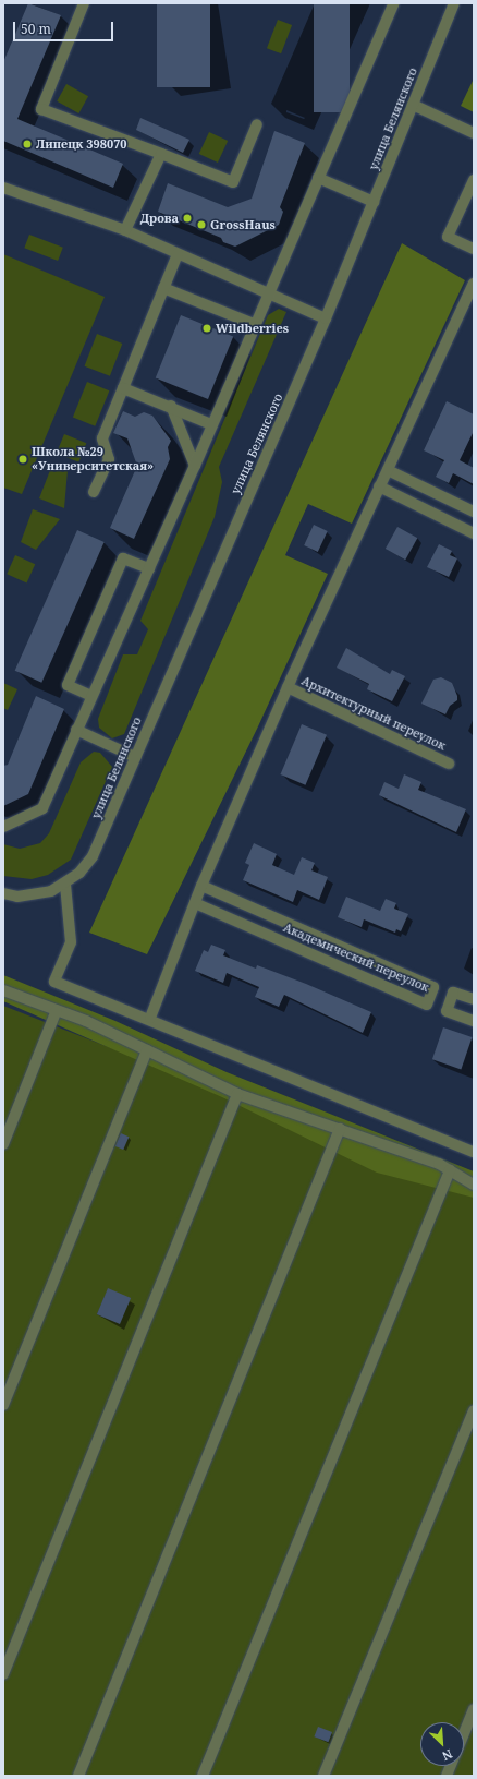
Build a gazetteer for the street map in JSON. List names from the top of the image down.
{
  "streets": {
    "street": ["улица Белянского", "Архитектурный переулок", "Академический переулок"]
  },
  "places": [
    "Липецк 398070",
    "Дрова",
    "GrossHaus",
    "Wildberries",
    "Школа №29 «Университетская»"
  ],
  "scale_bar": "50 m",
  "north": "bottom right"
}
